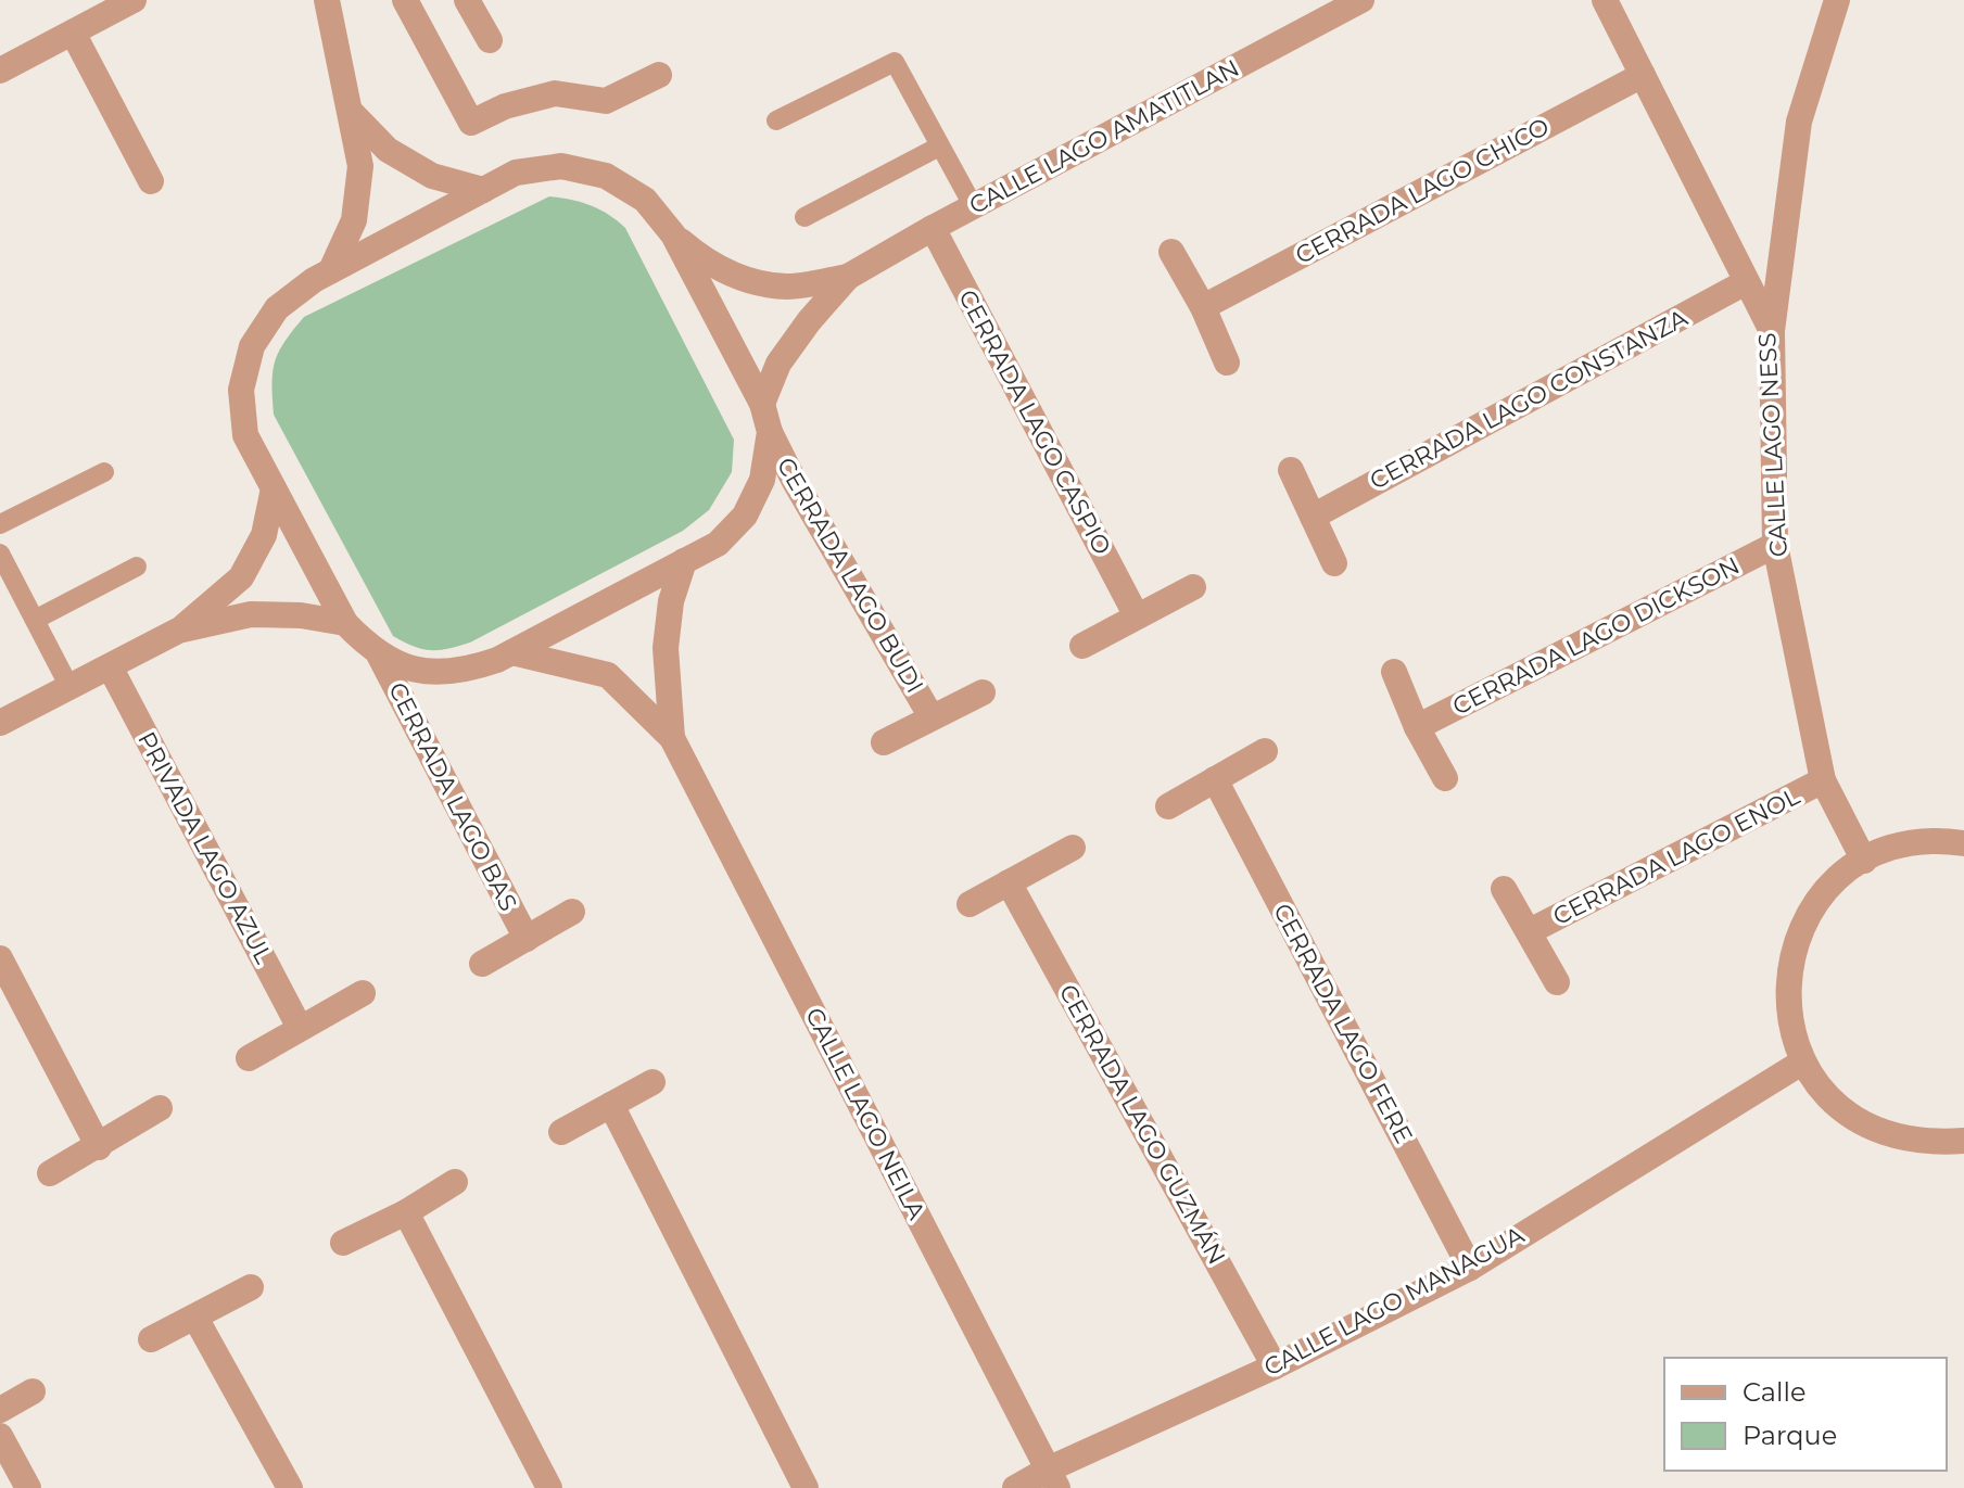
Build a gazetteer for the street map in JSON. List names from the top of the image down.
{
  "streets": {
    "street": [
      "CALLE LAGO AMATITLAN",
      "CERRADA LAGO CHICO",
      "CERRADA LAGO CONSTANZA",
      "CERRADA LAGO CASPIO",
      "CALLE LAGO NESS",
      "CERRADA LAGO BUDI",
      "CERRADA LAGO DICKSON",
      "CERRADA LAGO BAS",
      "PRIVADA LAGO AZUL",
      "CERRADA LAGO ENOL",
      "CERRADA LAGO FERE",
      "CALLE LAGO NEILA",
      "CERRADA LAGO GUZMÁN",
      "CALLE LAGO MANAGUA"
    ]
  },
  "crossings": [
    ["CALLE LAGO AMATITLAN", "CERRADA LAGO CASPIO"],
    ["CERRADA LAGO CHICO", "CALLE LAGO NESS"],
    ["CERRADA LAGO CONSTANZA", "CALLE LAGO NESS"],
    ["CALLE LAGO NESS", "CERRADA LAGO DICKSON"],
    ["CALLE LAGO NESS", "CERRADA LAGO ENOL"],
    ["CERRADA LAGO FERE", "CALLE LAGO MANAGUA"],
    ["CALLE LAGO NEILA", "CALLE LAGO MANAGUA"],
    ["CERRADA LAGO GUZMÁN", "CALLE LAGO MANAGUA"]
  ],
  "legend": ["Calle", "Parque"]
}
